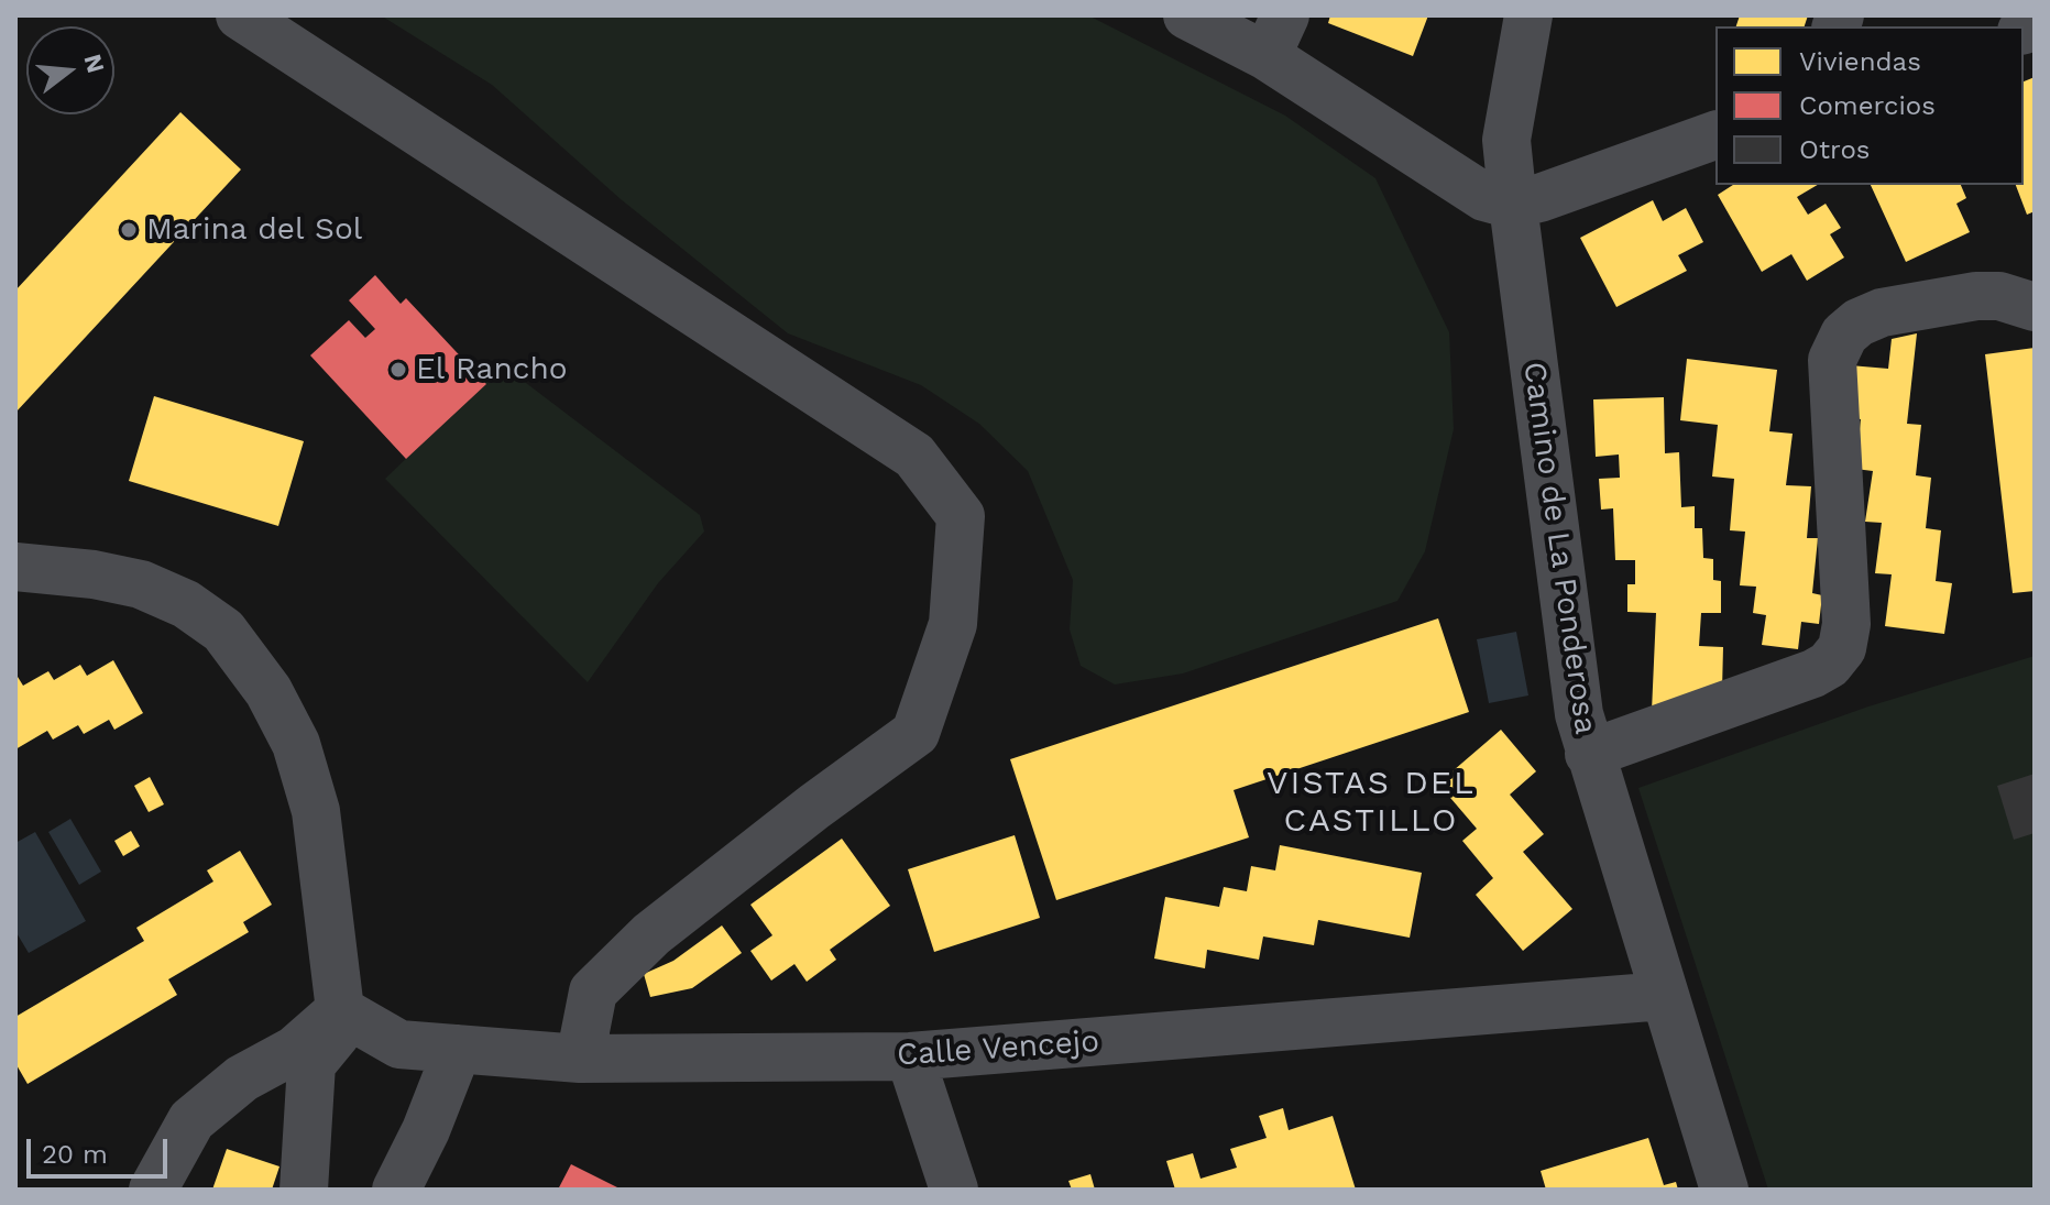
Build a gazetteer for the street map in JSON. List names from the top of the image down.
{
  "streets": {
    "street": ["Camino de La Ponderosa", "Calle Vencejo"]
  },
  "crossings": [
    ["Camino de La Ponderosa", "Calle Vencejo"]
  ],
  "districts": ["VISTAS DEL CASTILLO"],
  "places": ["Marina del Sol", "El Rancho"],
  "legend": ["Viviendas", "Comercios", "Otros"],
  "scale_bar": "20 m",
  "north": "right"
}
